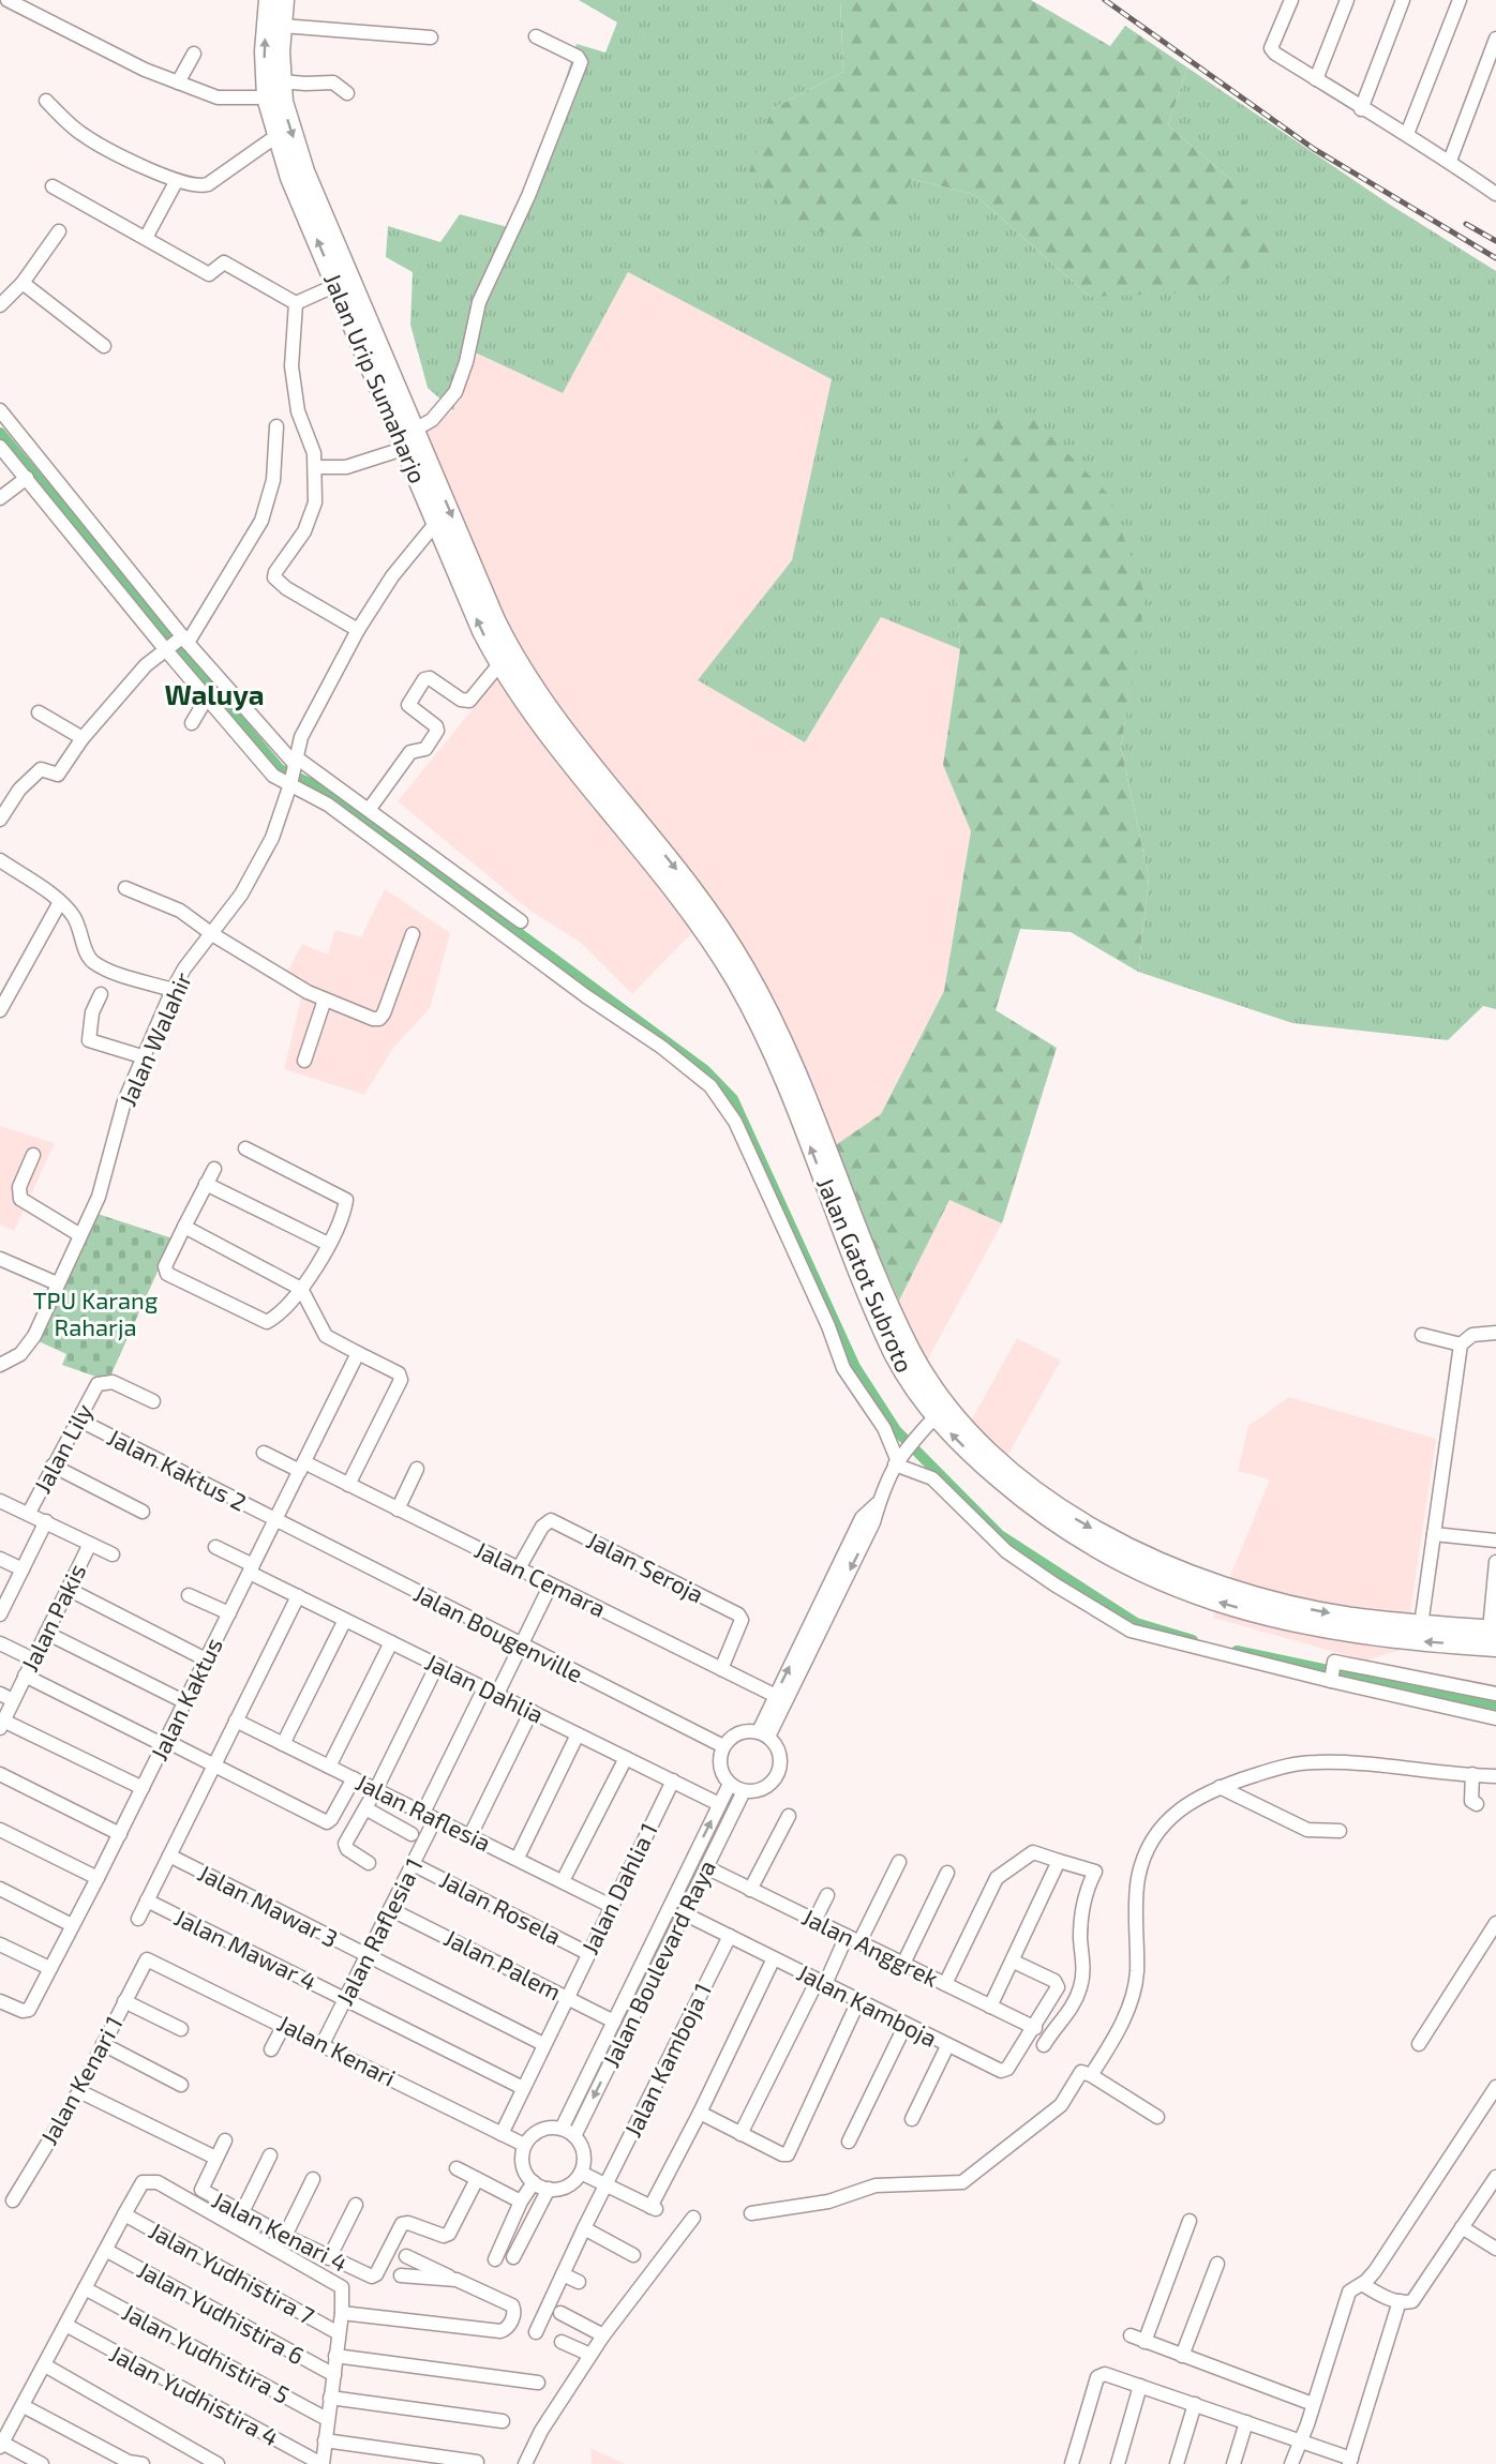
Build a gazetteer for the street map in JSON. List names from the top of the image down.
{
  "streets": {
    "highway": ["Jalan Urip Sumaharjo", "Jalan Gatot Subroto"],
    "street": [
      "Jalan Walahir",
      "Jalan Lily",
      "Jalan Kaktus 2",
      "Jalan Seroja",
      "Jalan Cemara",
      "Jalan Pakis",
      "Jalan Bougenville",
      "Jalan Dahlia",
      "Jalan Kaktus",
      "Jalan Raflesia",
      "Jalan Dahlia 1",
      "Jalan Mawar 3",
      "Jalan Rosela",
      "Jalan Raflesia 1",
      "Jalan Anggrek",
      "Jalan Mawar 4",
      "Jalan Boulevard Raya",
      "Jalan Palem",
      "Jalan Kamboja",
      "Jalan Kenari",
      "Jalan Kamboja 1",
      "Jalan Kenari 1",
      "Jalan Kenari 4",
      "Jalan Yudhistira 7",
      "Jalan Yudhistira 6",
      "Jalan Yudhistira 5",
      "Jalan Yudhistira 4"
    ]
  },
  "crossings": [
    ["Jalan Urip Sumaharjo", "Jalan Walahir"],
    ["Jalan Urip Sumaharjo", "Jalan Gatot Subroto"],
    ["Jalan Lily", "Jalan Kaktus 2"],
    ["Jalan Kaktus 2", "Jalan Bougenville"],
    ["Jalan Kaktus 2", "Jalan Kaktus"],
    ["Jalan Seroja", "Jalan Cemara"],
    ["Jalan Cemara", "Jalan Kaktus"],
    ["Jalan Bougenville", "Jalan Kaktus"],
    ["Jalan Bougenville", "Jalan Boulevard Raya"],
    ["Jalan Dahlia", "Jalan Kaktus"],
    ["Jalan Dahlia", "Jalan Dahlia 1"],
    ["Jalan Dahlia", "Jalan Raflesia 1"],
    ["Jalan Dahlia", "Jalan Boulevard Raya"],
    ["Jalan Raflesia", "Jalan Dahlia 1"],
    ["Jalan Raflesia", "Jalan Raflesia 1"],
    ["Jalan Dahlia 1", "Jalan Mawar 3"],
    ["Jalan Dahlia 1", "Jalan Rosela"],
    ["Jalan Dahlia 1", "Jalan Mawar 4"],
    ["Jalan Dahlia 1", "Jalan Palem"],
    ["Jalan Dahlia 1", "Jalan Kenari"],
    ["Jalan Mawar 3", "Jalan Raflesia 1"],
    ["Jalan Rosela", "Jalan Raflesia 1"],
    ["Jalan Raflesia 1", "Jalan Mawar 4"],
    ["Jalan Raflesia 1", "Jalan Palem"],
    ["Jalan Raflesia 1", "Jalan Kenari"],
    ["Jalan Anggrek", "Jalan Boulevard Raya"],
    ["Jalan Anggrek", "Jalan Kamboja"],
    ["Jalan Boulevard Raya", "Jalan Palem"],
    ["Jalan Boulevard Raya", "Jalan Kamboja"],
    ["Jalan Boulevard Raya", "Jalan Kenari"],
    ["Jalan Kamboja", "Jalan Kamboja 1"],
    ["Jalan Kenari", "Jalan Kenari 1"],
    ["Jalan Kenari 1", "Jalan Kenari 4"]
  ],
  "districts": ["Waluya"],
  "parks": ["TPU Karang Raharja"]
}
